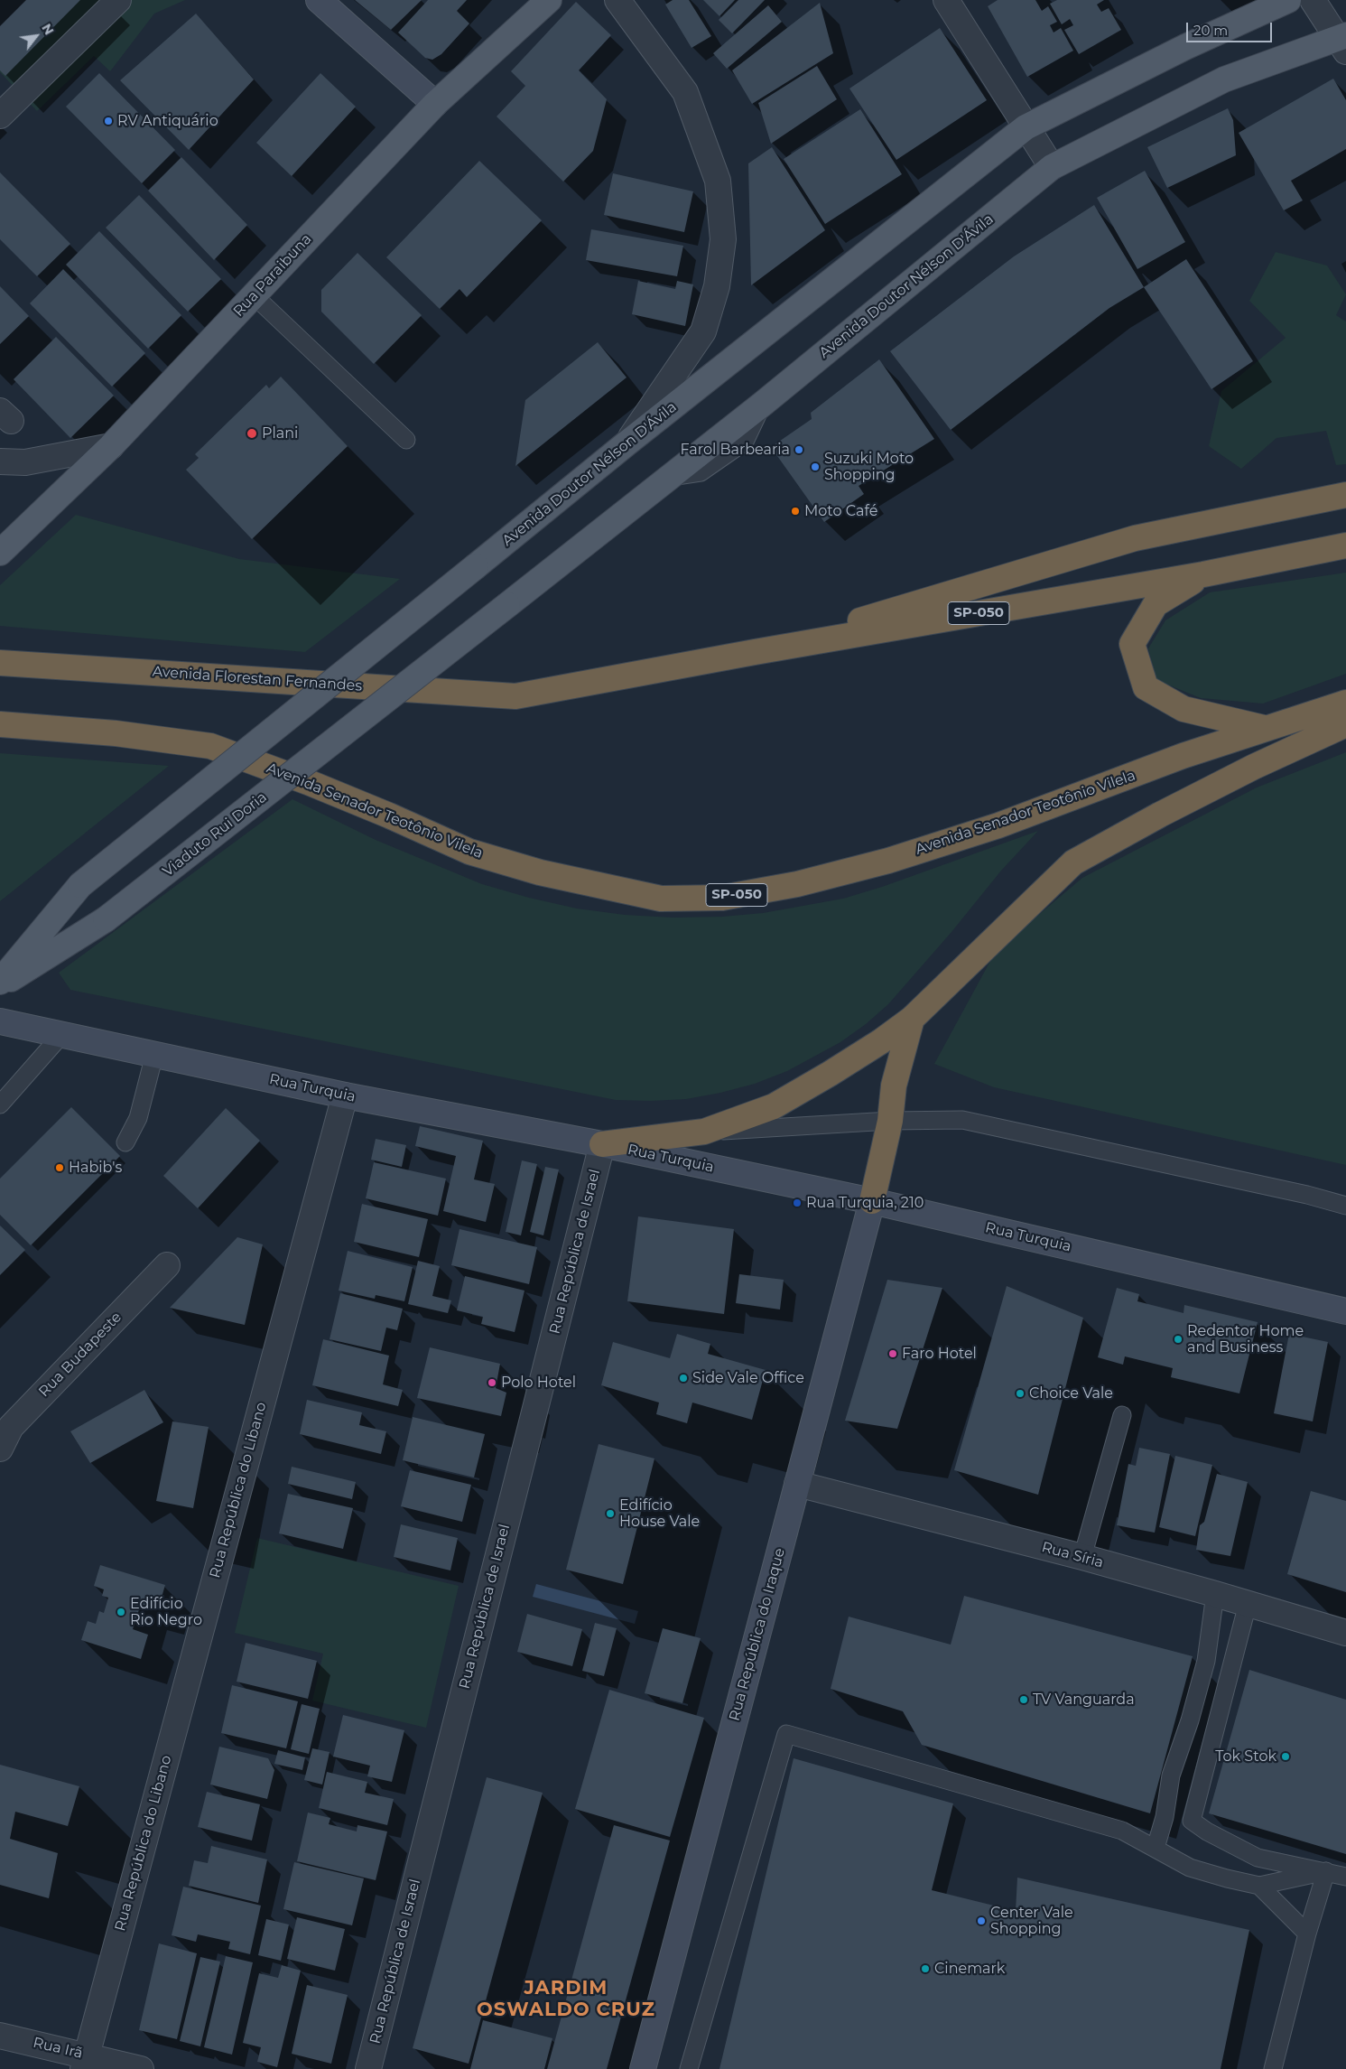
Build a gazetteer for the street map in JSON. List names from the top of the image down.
{
  "streets": {
    "highway": ["SP-050", "Avenida Florestan Fernandes", "Avenida Senador Teotônio Vilela"],
    "main road": [
      "Rua Paraibuna",
      "Avenida Doutor Nélson D'Ávila",
      "Viaduto Rui Doria",
      "Rua Turquia",
      "Rua República do Iraque"
    ],
    "street": [
      "Rua República de Israel",
      "Rua Budapeste",
      "Rua República do Libano",
      "Rua Síria",
      "Rua Irã"
    ]
  },
  "crossings": [
    ["Avenida Doutor Nélson D'Ávila", "Viaduto Rui Doria"],
    ["SP-050", "Avenida Florestan Fernandes"],
    ["Rua Turquia", "Rua República de Israel"],
    ["Rua Turquia", "Rua República do Libano"],
    ["Rua Turquia", "Rua República do Iraque"],
    ["Rua República do Libano", "Rua Irã"],
    ["Rua Síria", "Rua República do Iraque"]
  ],
  "districts": ["JARDIM OSWALDO CRUZ"],
  "places": [
    "RV Antiquário",
    "Plani",
    "Farol Barbearia",
    "Suzuki Moto Shopping",
    "Moto Café",
    "Habib's",
    "Rua Turquia, 210",
    "Redentor Home and Business",
    "Faro Hotel",
    "Side Vale Office",
    "Polo Hotel",
    "Choice Vale",
    "Edifício House Vale",
    "Edifício Rio Negro",
    "TV Vanguarda",
    "Tok Stok",
    "Center Vale Shopping",
    "Cinemark"
  ],
  "scale_bar": "20 m",
  "north": "top right"
}
